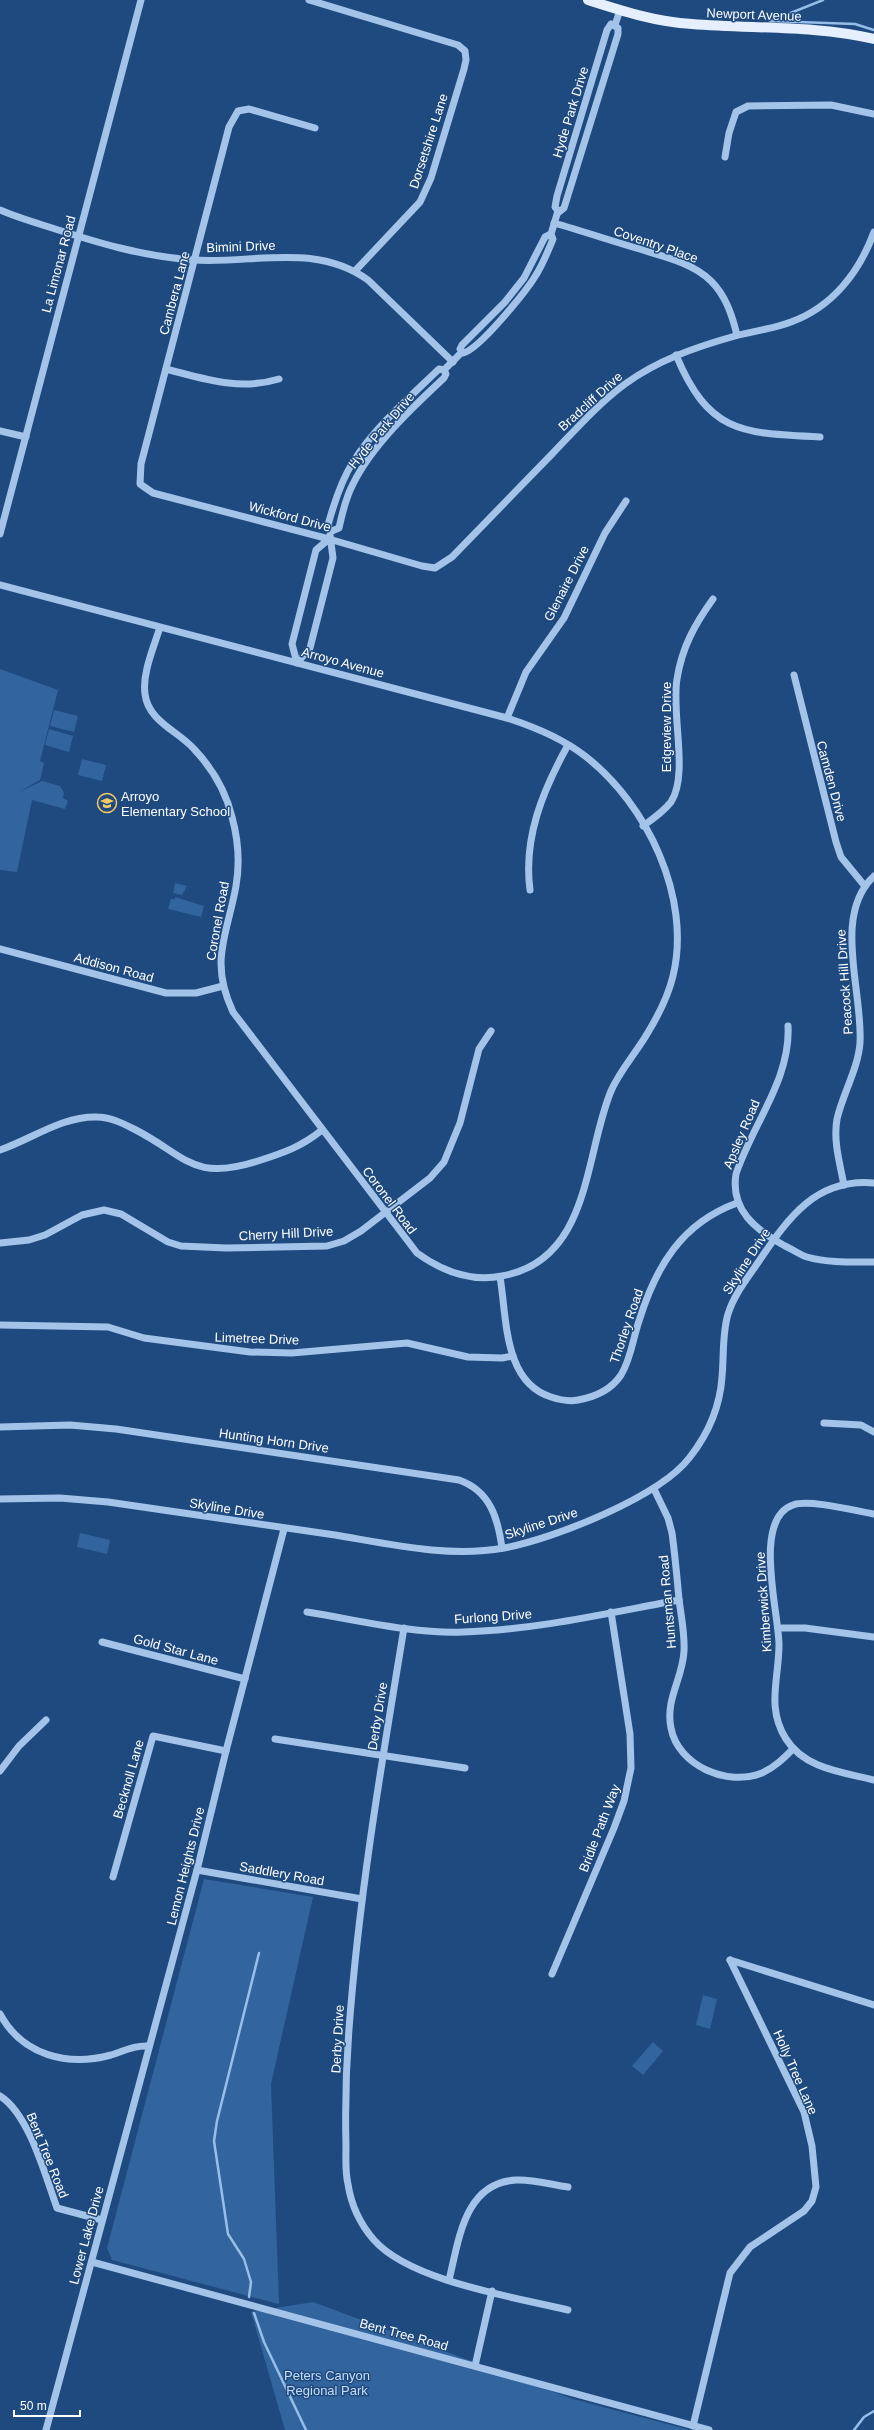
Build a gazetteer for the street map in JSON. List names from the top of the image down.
{
  "streets": {
    "main road": ["Newport Avenue"],
    "street": [
      "Hyde Park Drive",
      "Dorsetshire Lane",
      "Coventry Place",
      "Bimini Drive",
      "La Limonar Road",
      "Cambera Lane",
      "Bradcliff Drive",
      "Wickford Drive",
      "Glenaire Drive",
      "Arroyo Avenue",
      "Edgeview Drive",
      "Camden Drive",
      "Coronel Road",
      "Addison Road",
      "Peacock Hill Drive",
      "Apsley Road",
      "Cherry Hill Drive",
      "Skyline Drive",
      "Thorley Road",
      "Limetree Drive",
      "Hunting Horn Drive",
      "Huntsman Road",
      "Kimberwick Drive",
      "Furlong Drive",
      "Gold Star Lane",
      "Derby Drive",
      "Becknoll Lane",
      "Bridle Path Way",
      "Lemon Heights Drive",
      "Saddlery Road",
      "Holly Tree Lane",
      "Bent Tree Road",
      "Lower Lake Drive"
    ]
  },
  "crossings": [
    ["Newport Avenue", "Hyde Park Drive"],
    ["Hyde Park Drive", "Coventry Place"],
    ["Hyde Park Drive", "Bimini Drive"],
    ["Hyde Park Drive", "Wickford Drive"],
    ["Hyde Park Drive", "Arroyo Avenue"],
    ["Dorsetshire Lane", "Bimini Drive"],
    ["Coventry Place", "Bradcliff Drive"],
    ["Bimini Drive", "La Limonar Road"],
    ["Bimini Drive", "Cambera Lane"],
    ["Cambera Lane", "Wickford Drive"],
    ["Bradcliff Drive", "Wickford Drive"],
    ["Glenaire Drive", "Arroyo Avenue"],
    ["Arroyo Avenue", "Edgeview Drive"],
    ["Arroyo Avenue", "Coronel Road"],
    ["Edgeview Drive", "Coronel Road"],
    ["Camden Drive", "Peacock Hill Drive"],
    ["Coronel Road", "Addison Road"],
    ["Coronel Road", "Cherry Hill Drive"],
    ["Coronel Road", "Thorley Road"],
    ["Peacock Hill Drive", "Skyline Drive"],
    ["Apsley Road", "Skyline Drive"],
    ["Apsley Road", "Thorley Road"],
    ["Skyline Drive", "Hunting Horn Drive"],
    ["Skyline Drive", "Huntsman Road"],
    ["Skyline Drive", "Lemon Heights Drive"],
    ["Thorley Road", "Limetree Drive"],
    ["Huntsman Road", "Kimberwick Drive"],
    ["Huntsman Road", "Furlong Drive"],
    ["Furlong Drive", "Derby Drive"],
    ["Furlong Drive", "Bridle Path Way"],
    ["Gold Star Lane", "Lemon Heights Drive"],
    ["Derby Drive", "Saddlery Road"],
    ["Becknoll Lane", "Lemon Heights Drive"],
    ["Lemon Heights Drive", "Saddlery Road"],
    ["Lemon Heights Drive", "Lower Lake Drive"],
    ["Holly Tree Lane", "Bent Tree Road"],
    ["Bent Tree Road", "Lower Lake Drive"]
  ],
  "parks": ["Peters Canyon Regional Park"],
  "places": {
    "school or university": ["Arroyo Elementary School"]
  },
  "scale_bar": "50 m"
}
